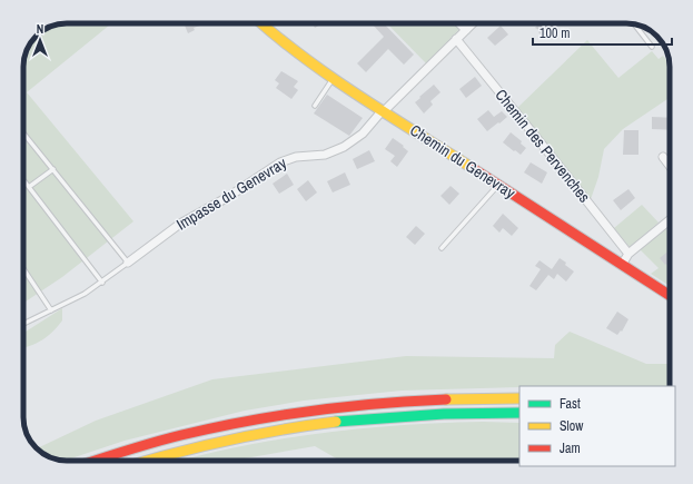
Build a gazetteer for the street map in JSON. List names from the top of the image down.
{
  "streets": {
    "main road": ["Chemin du Genevray"],
    "street": ["Chemin des Pervenches", "Impasse du Genevray"]
  },
  "crossings": [
    ["Chemin des Pervenches", "Impasse du Genevray"],
    ["Chemin du Genevray", "Impasse du Genevray"]
  ],
  "legend": ["Fast", "Slow", "Jam"],
  "scale_bar": "100 m",
  "north": "top"
}
